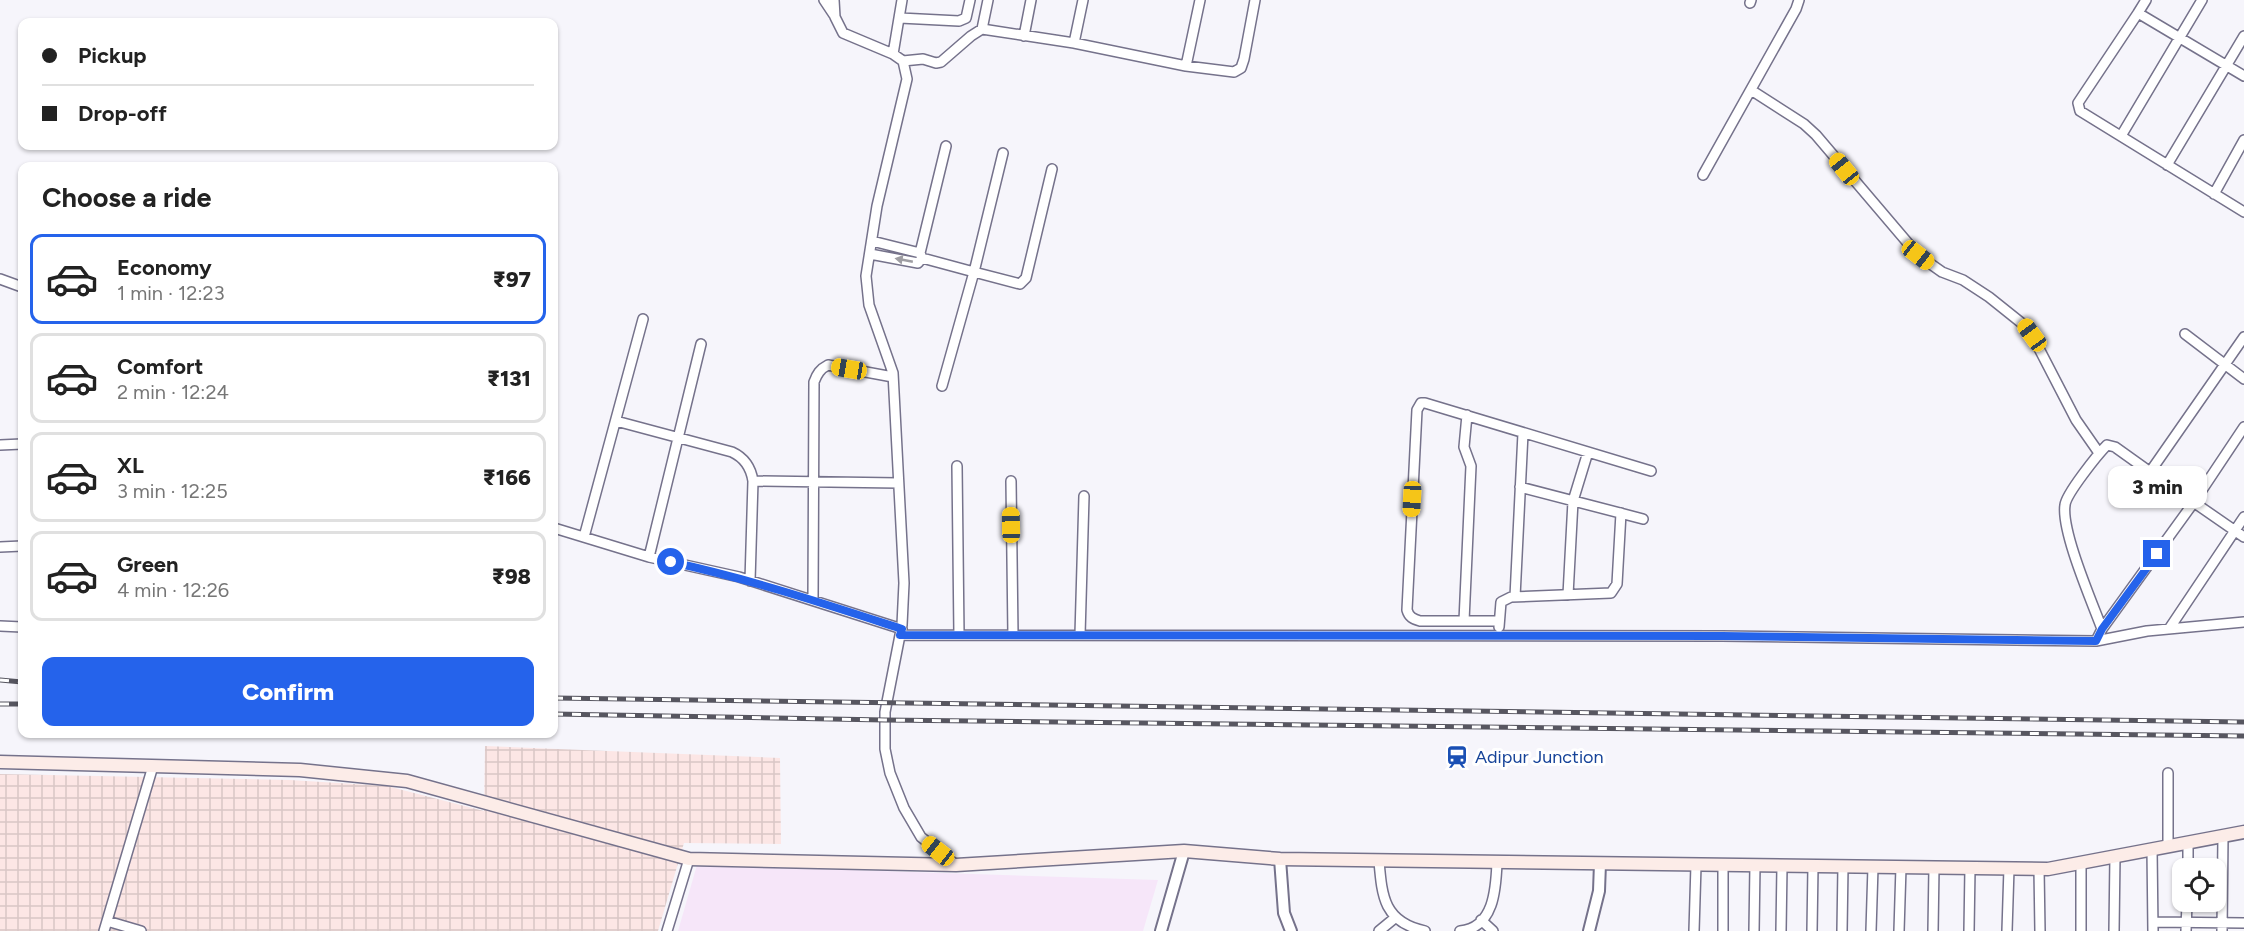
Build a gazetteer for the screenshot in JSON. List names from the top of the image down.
{
  "places": {
    "station": ["Adipur Junction"]
  },
  "page": {
    "banner": ["Pickup", "Drop-off"],
    "heading": "Choose a ride",
    "list": [
      {
        "name": "Economy",
        "note": "1 min · 12:23",
        "value": "₹97"
      },
      {
        "name": "Comfort",
        "note": "2 min · 12:24",
        "value": "₹131"
      },
      {
        "name": "XL",
        "note": "3 min · 12:25",
        "value": "₹166"
      },
      {
        "name": "Green",
        "note": "4 min · 12:26",
        "value": "₹98"
      }
    ],
    "bubble": "3 min",
    "buttons": "Confirm"
  }
}
